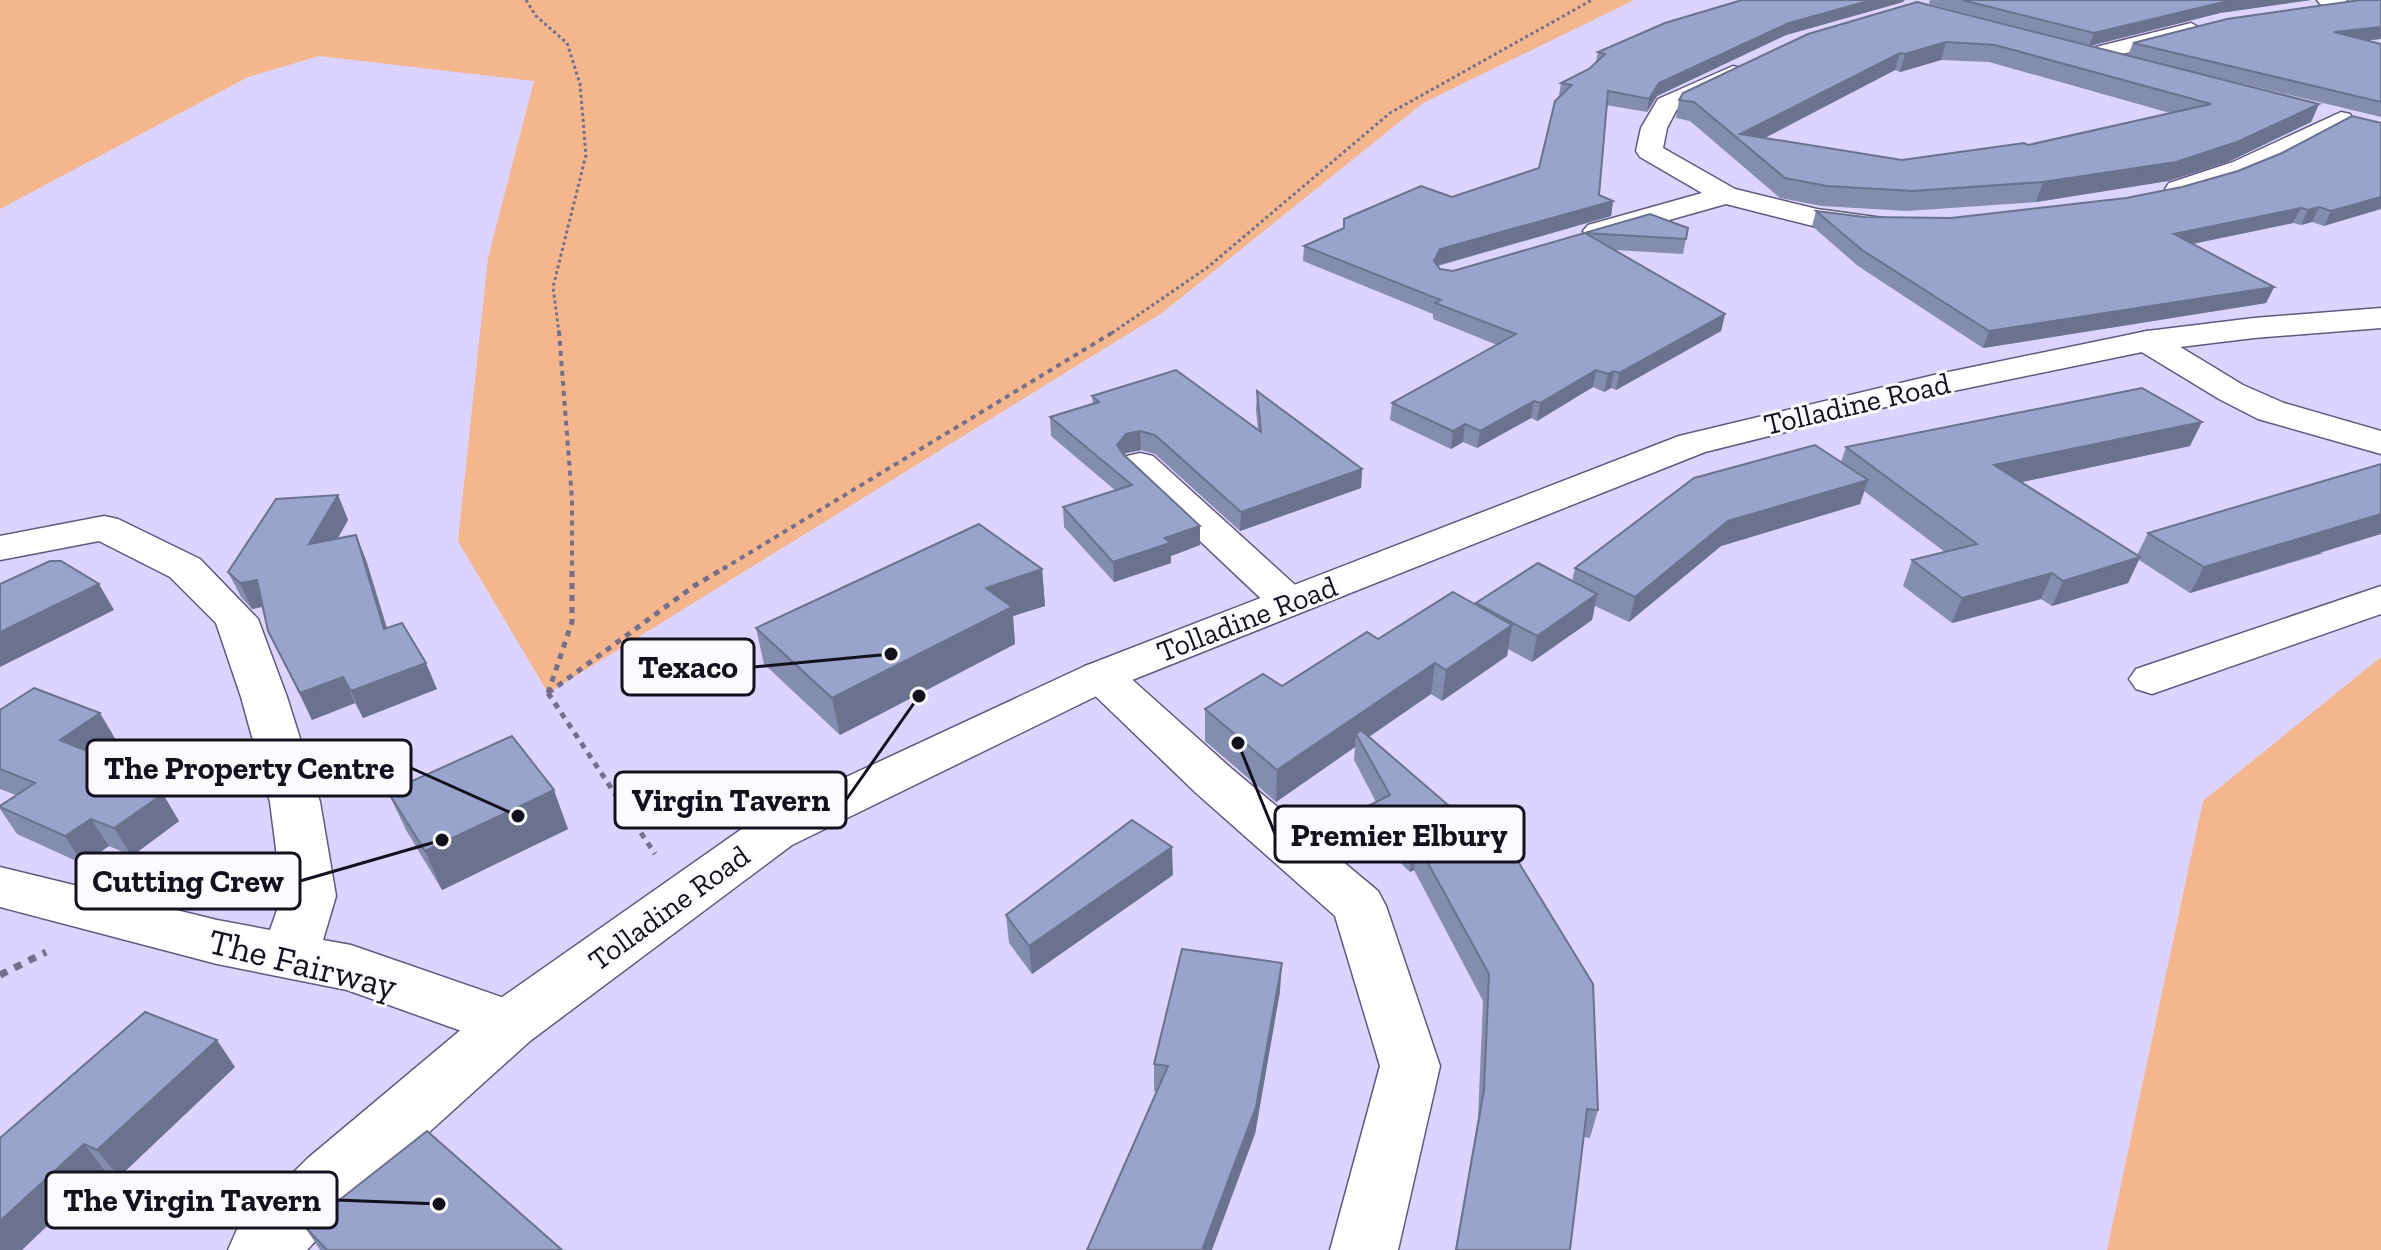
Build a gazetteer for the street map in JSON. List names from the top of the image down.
{
  "streets": {
    "street": ["Tolladine Road", "The Fairway"]
  },
  "crossings": [
    ["Tolladine Road", "The Fairway"]
  ],
  "places": [
    "Texaco",
    "Virgin Tavern",
    "Premier Elbury",
    "The Property Centre",
    "Cutting Crew",
    "The Virgin Tavern"
  ]
}
